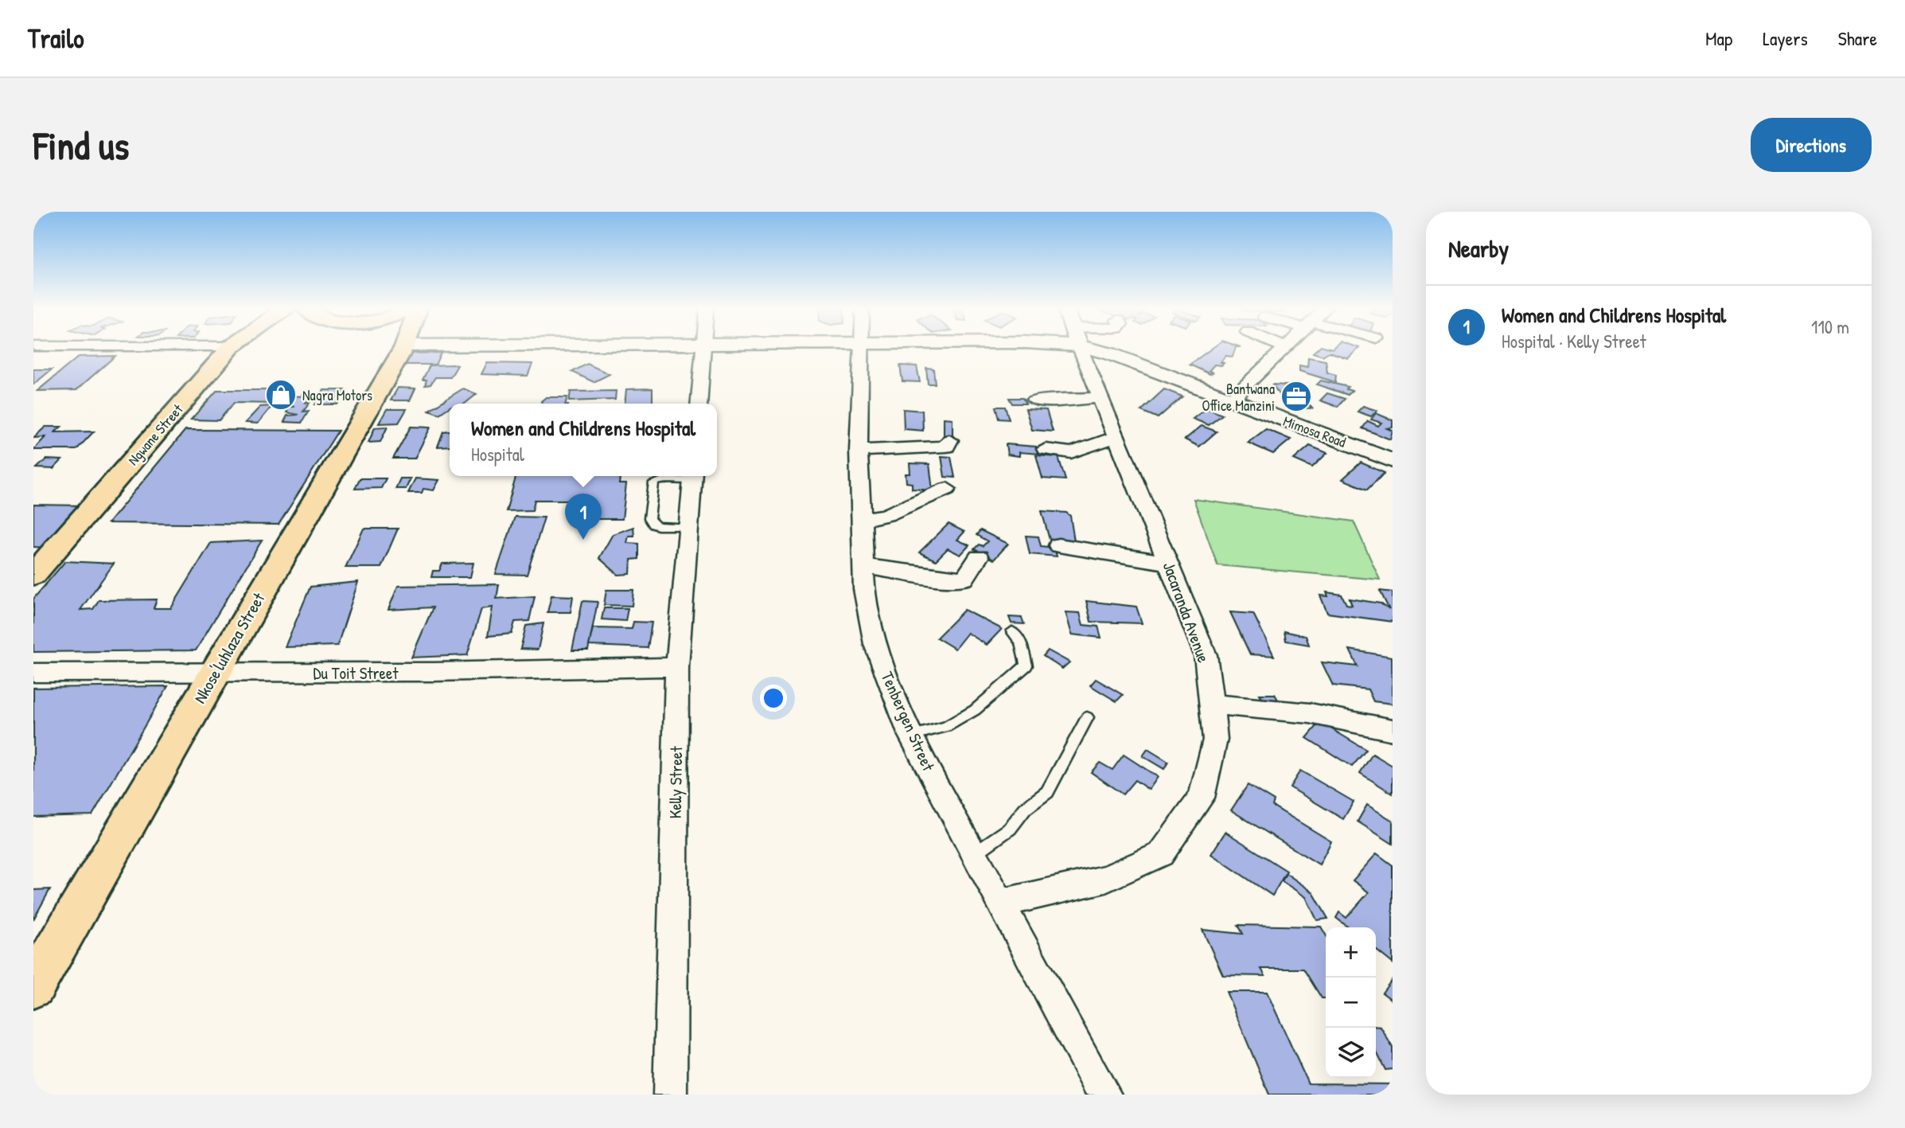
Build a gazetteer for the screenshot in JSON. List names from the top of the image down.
{
  "streets": {
    "main road": ["Ngwane Street", "Nkose'luhlaza Street"],
    "street": [
      "Mimosa Road",
      "Jacaranda Avenue",
      "Du Toit Street",
      "Tenbergen Street",
      "Kelly Street"
    ]
  },
  "crossings": [
    ["Jacaranda Avenue", "Tenbergen Street"],
    ["Nkose'luhlaza Street", "Du Toit Street"],
    ["Du Toit Street", "Kelly Street"]
  ],
  "places": {
    "shop": ["Nagra Motors"],
    "office": ["Bantwana Office Manzini"]
  },
  "page": {
    "header": "Trailo",
    "nav": ["Map", "Layers", "Share"],
    "buttons": "Directions",
    "title": "Find us",
    "heading": "Nearby",
    "list": [
      {
        "mark": "1",
        "name": "Women and Childrens Hospital",
        "note": "Hospital · Kelly Street",
        "value": "110 m"
      }
    ],
    "popup": ["Women and Childrens Hospital", "Hospital"],
    "pins": "1",
    "map_buttons": ["+", "−"]
  }
}
